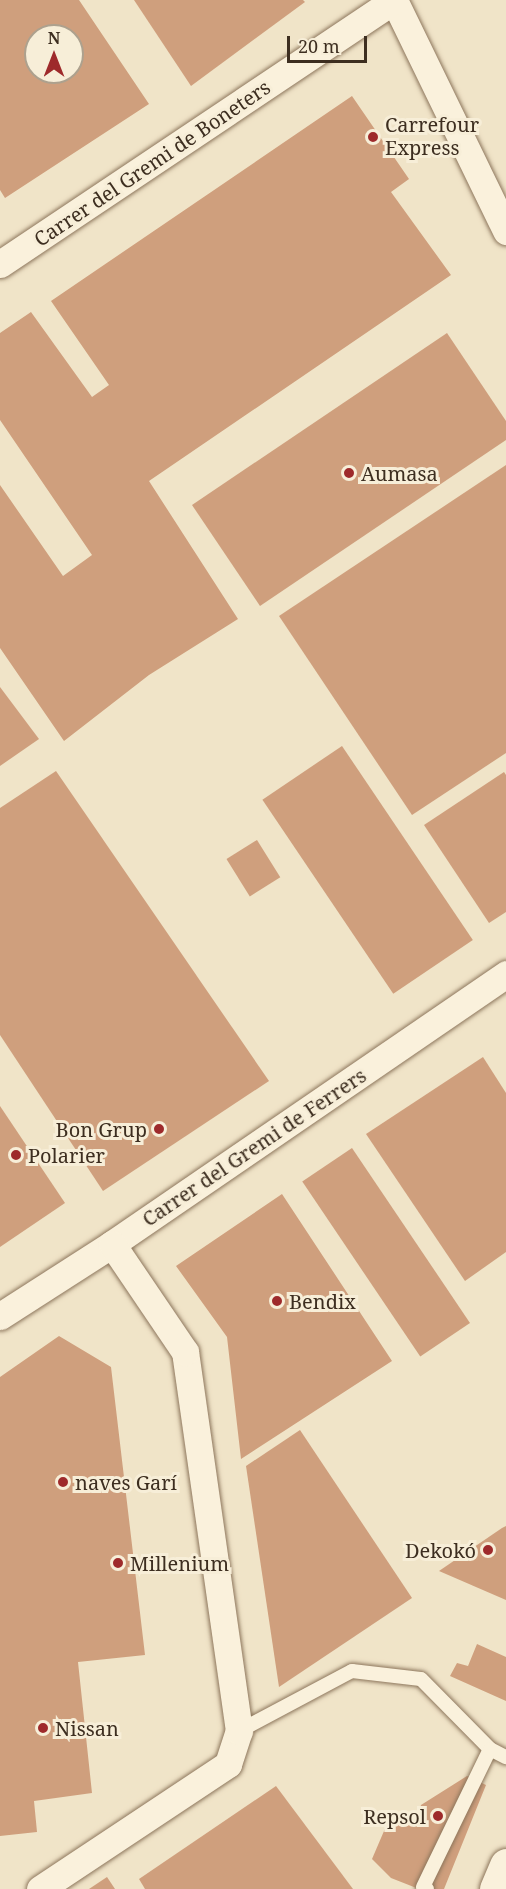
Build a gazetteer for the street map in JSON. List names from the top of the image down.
{
  "streets": {
    "street": ["Carrer del Gremi de Boneters", "Carrer del Gremi de Ferrers"]
  },
  "places": [
    "Carrefour Express",
    "Aumasa",
    "Bon Grup",
    "Polarier",
    "Bendix",
    "naves Garí",
    "Dekokó",
    "Millenium",
    "Nissan",
    "Repsol"
  ],
  "scale_bar": "20 m",
  "north": "top"
}
